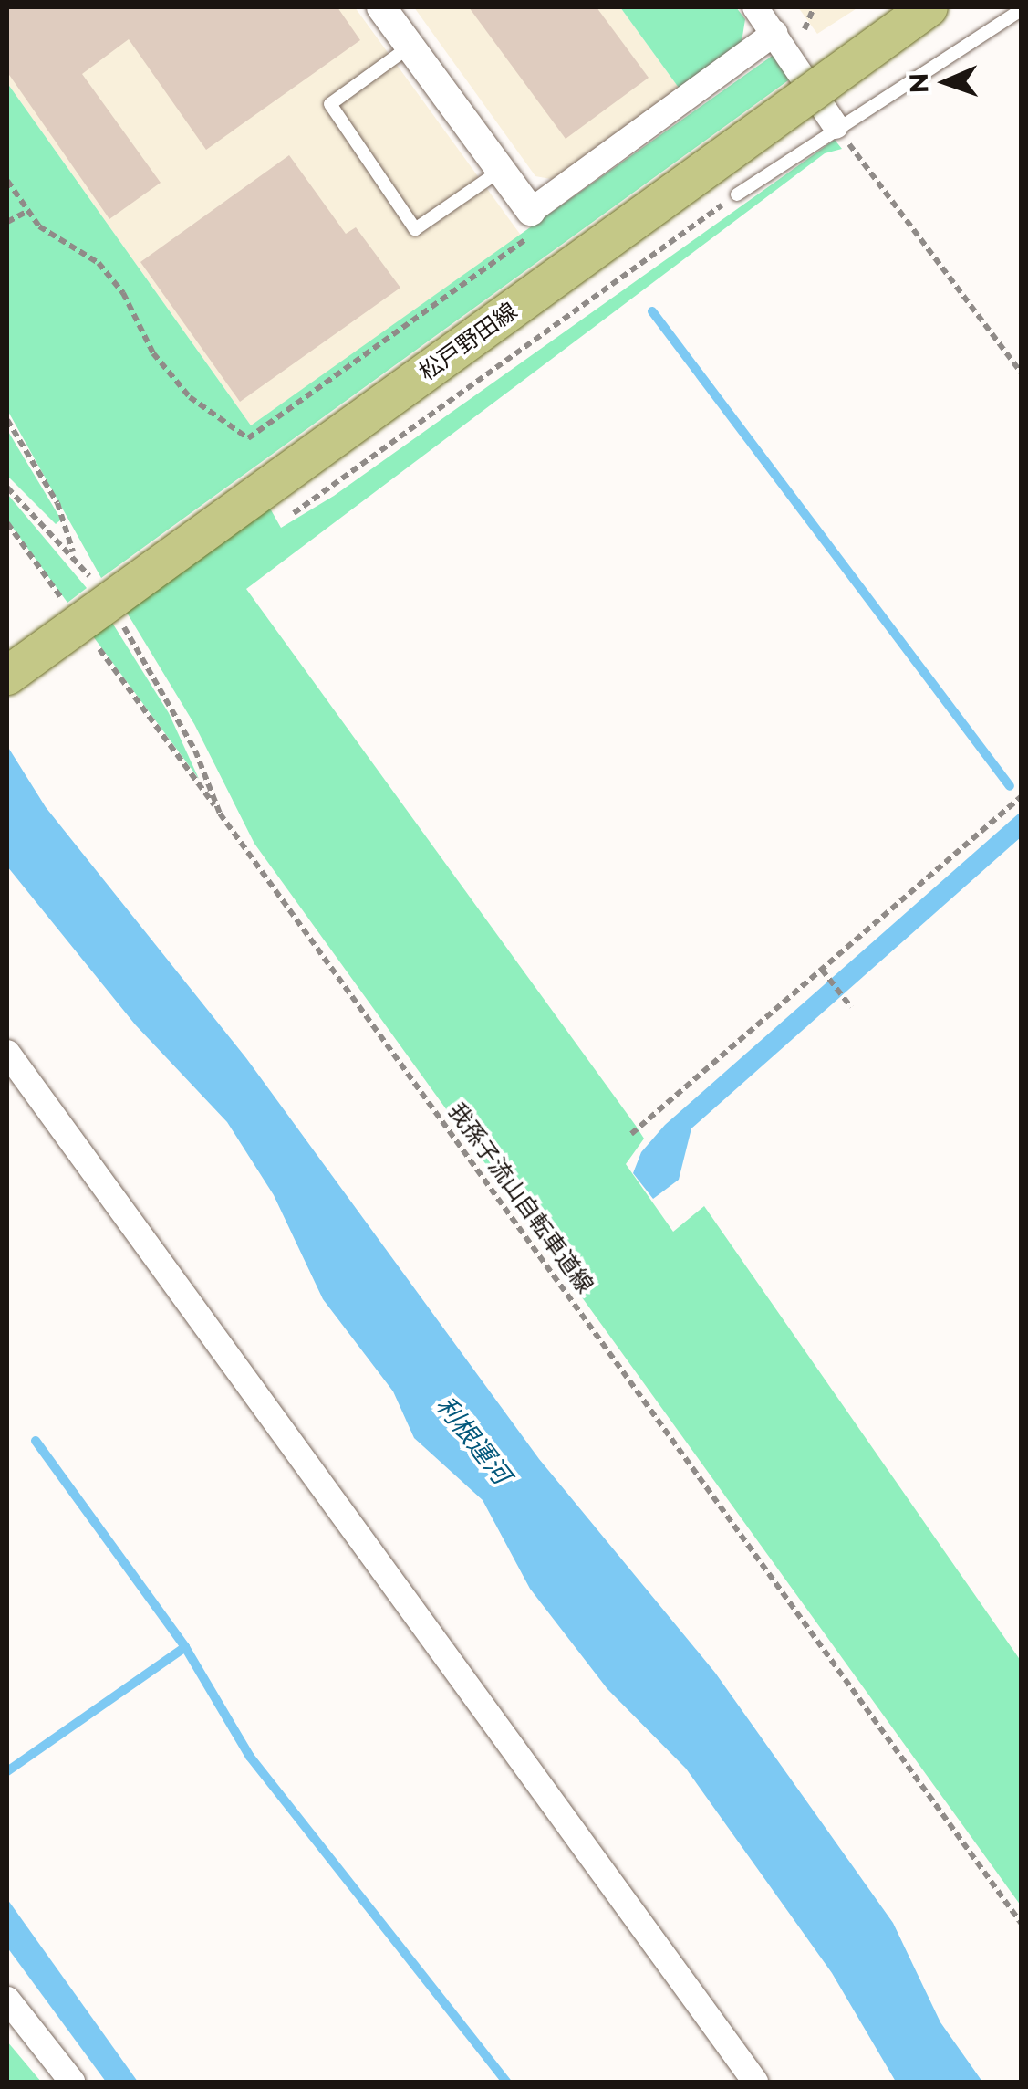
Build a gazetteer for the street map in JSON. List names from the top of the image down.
{
  "streets": {
    "main road": ["松戸野田線"],
    "path": ["我孫子流山自転車道線"]
  },
  "water": ["利根運河"],
  "north": "left"
}
